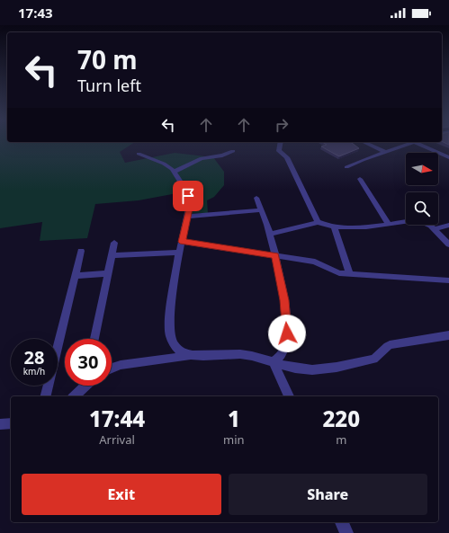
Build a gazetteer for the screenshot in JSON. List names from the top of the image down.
{
  "north": "right",
  "page": {
    "status": "17:43",
    "turn": ["70 m", "Turn left"],
    "speed": "28 km/h",
    "limit": "30",
    "eta": [
      "17:44",
      "Arrival",
      "1",
      "min",
      "220",
      "m"
    ],
    "buttons": ["Exit", "Share"]
  }
}
